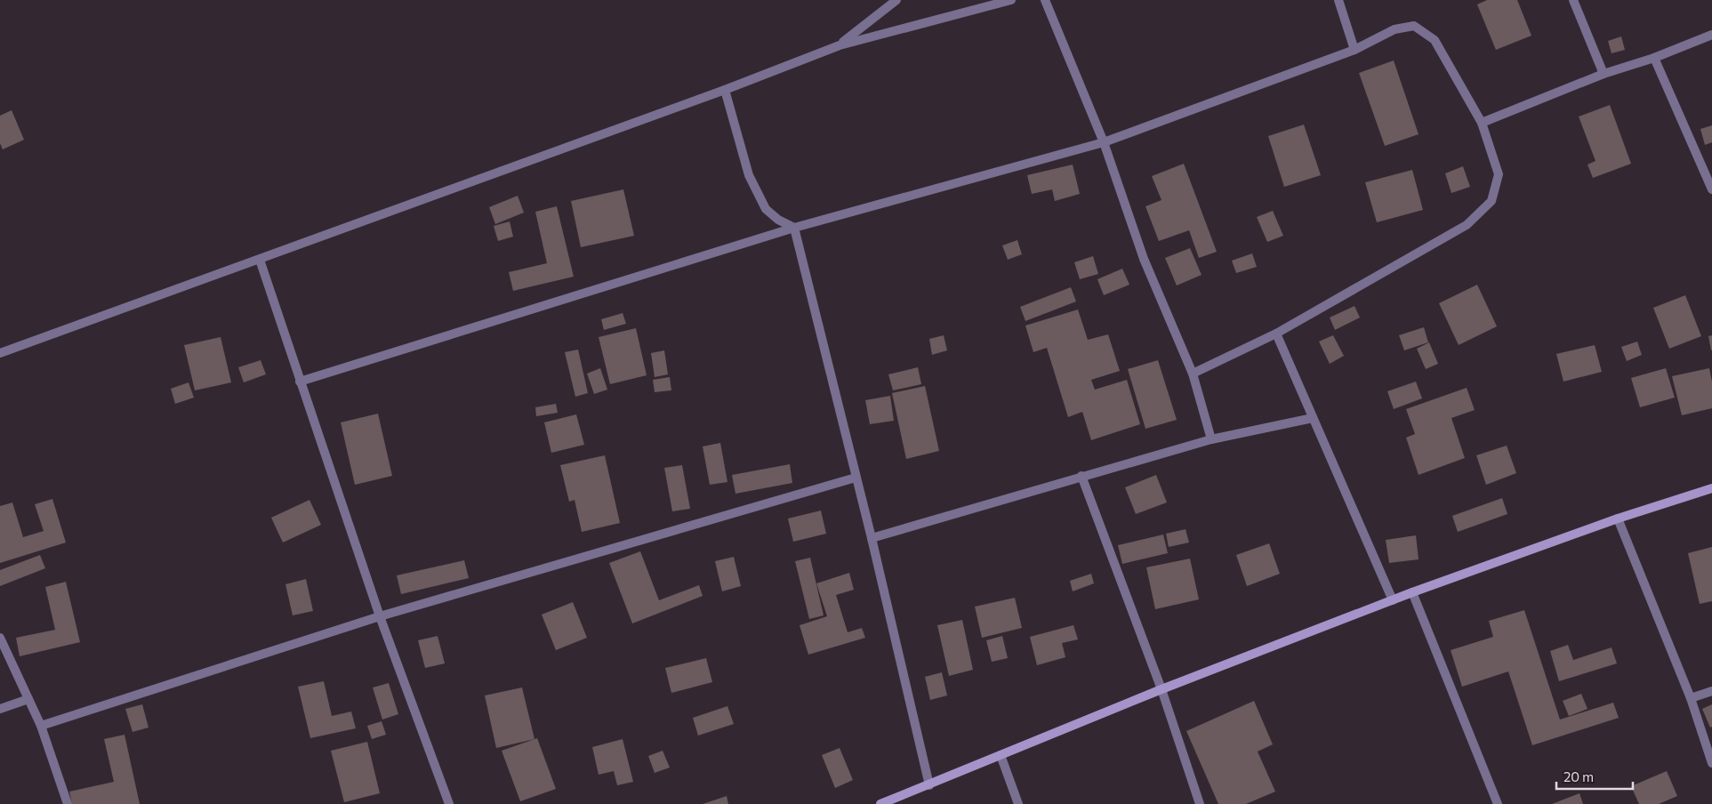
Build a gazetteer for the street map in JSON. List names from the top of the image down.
{
  "scale_bar": "20 m"
}
